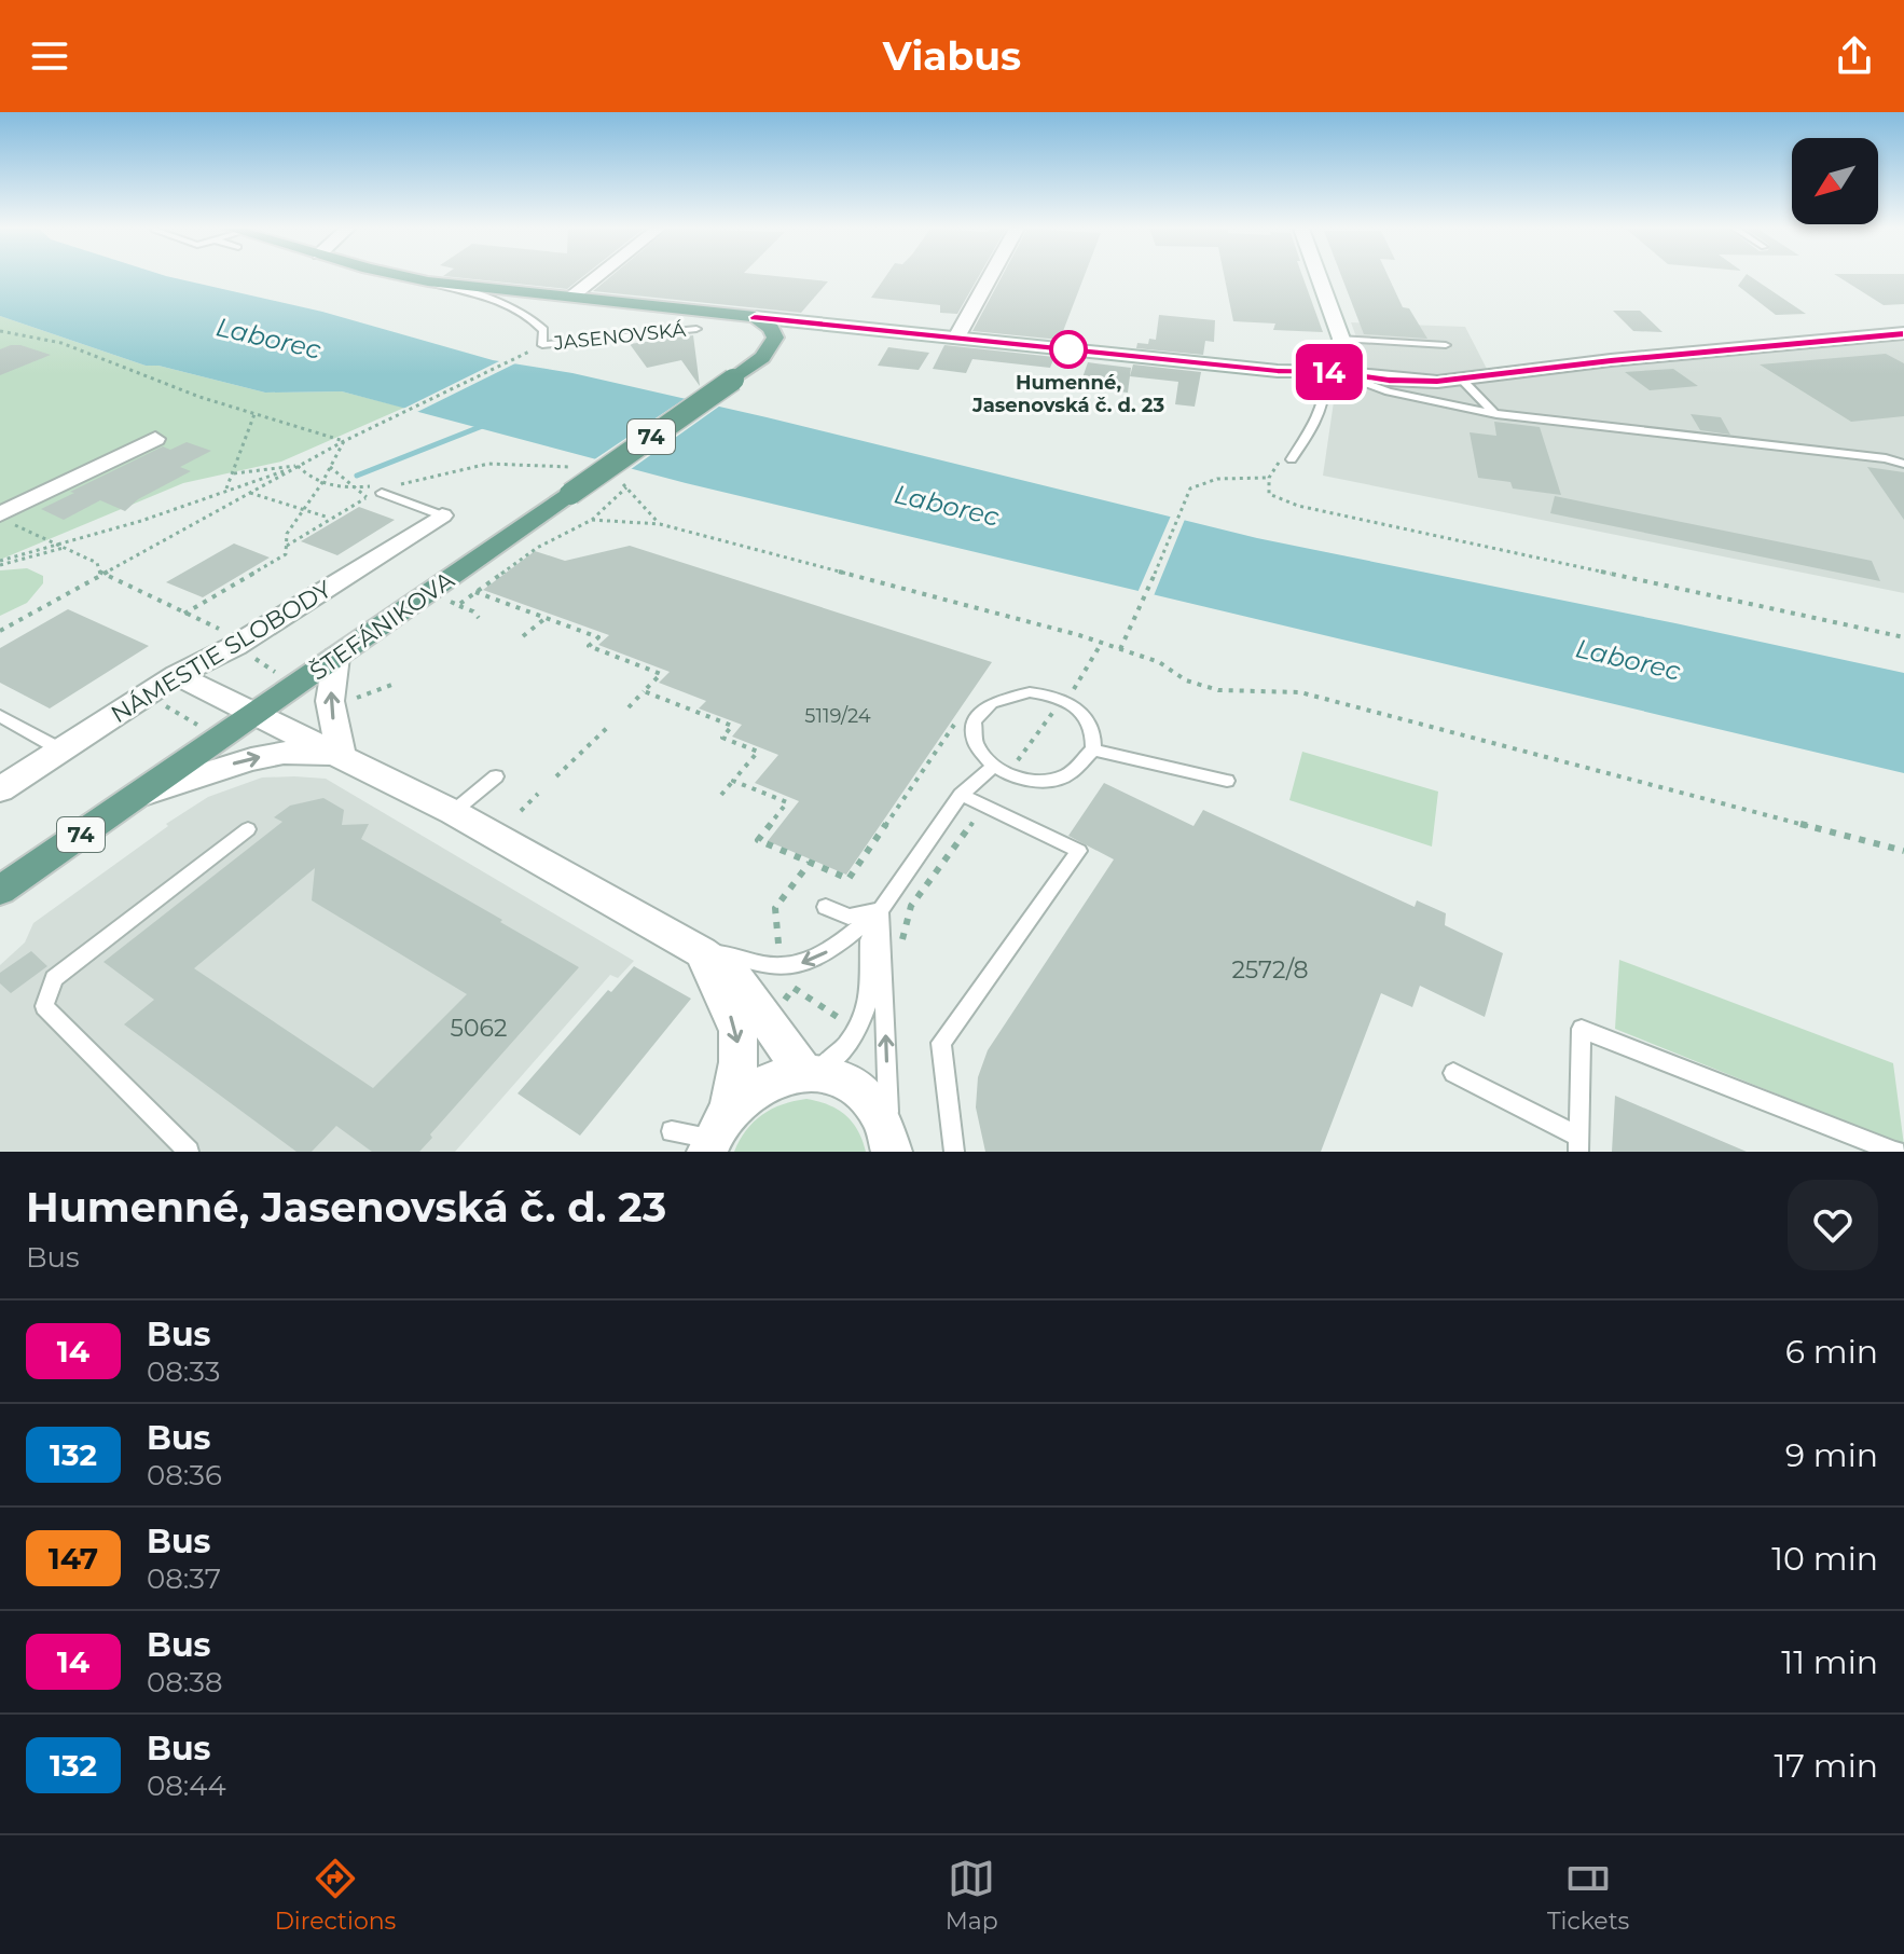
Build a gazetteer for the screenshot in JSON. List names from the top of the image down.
{
  "streets": {
    "main road": ["74", "ŠTEFÁNIKOVA"],
    "street": ["NÁMESTIE SLOBODY"],
    "lane": ["JASENOVSKÁ"]
  },
  "water": ["Laborec"],
  "places": ["Humenné, Jasenovská č. d. 23"],
  "lines": ["bus line 14"],
  "house_numbers": ["5119/24", "2572/8", "5062"],
  "north": "bottom left",
  "page": {
    "header": "Viabus",
    "on_map": "14",
    "heading": ["Humenné, Jasenovská č. d. 23", "Bus"],
    "list": [
      {
        "mark": "14",
        "name": "Bus",
        "note": "08:33",
        "value": "6 min"
      },
      {
        "mark": "132",
        "name": "Bus",
        "note": "08:36",
        "value": "9 min"
      },
      {
        "mark": "147",
        "name": "Bus",
        "note": "08:37",
        "value": "10 min"
      },
      {
        "mark": "14",
        "name": "Bus",
        "note": "08:38",
        "value": "11 min"
      },
      {
        "mark": "132",
        "name": "Bus",
        "note": "08:44",
        "value": "17 min"
      }
    ],
    "tabs": ["Directions", "Map", "Tickets"]
  }
}
